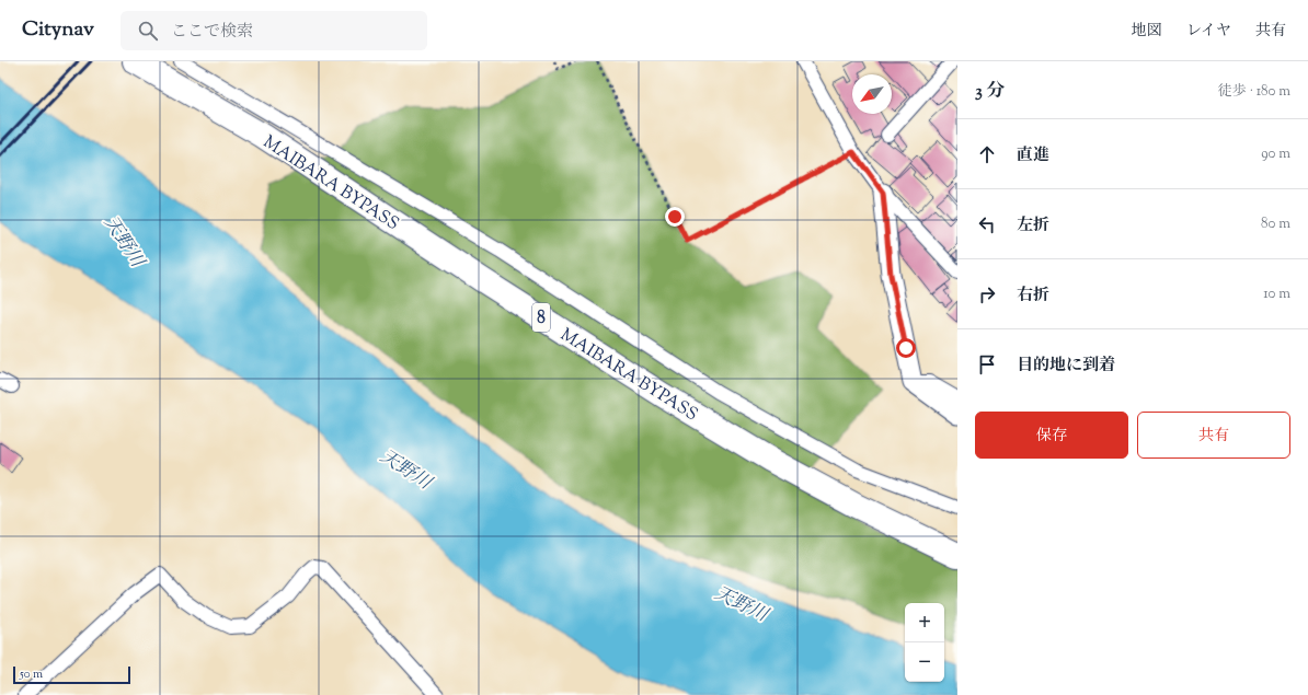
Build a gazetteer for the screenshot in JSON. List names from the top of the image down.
{
  "streets": {
    "highway": ["MAIBARA BYPASS", "8"]
  },
  "water": ["天野川"],
  "scale_bar": "50 m",
  "north": "bottom left",
  "page": {
    "header": "Citynav",
    "search": "ここで検索",
    "nav": ["地図", "レイヤ", "共有"],
    "heading": ["3 分", "徒歩 · 180 m"],
    "list": [
      ["直進", "90 m"],
      ["左折", "80 m"],
      ["右折", "10 m"],
      "目的地に到着"
    ],
    "buttons": ["保存", "共有"],
    "map_buttons": ["+", "−"],
    "scale": "50 m"
  }
}
